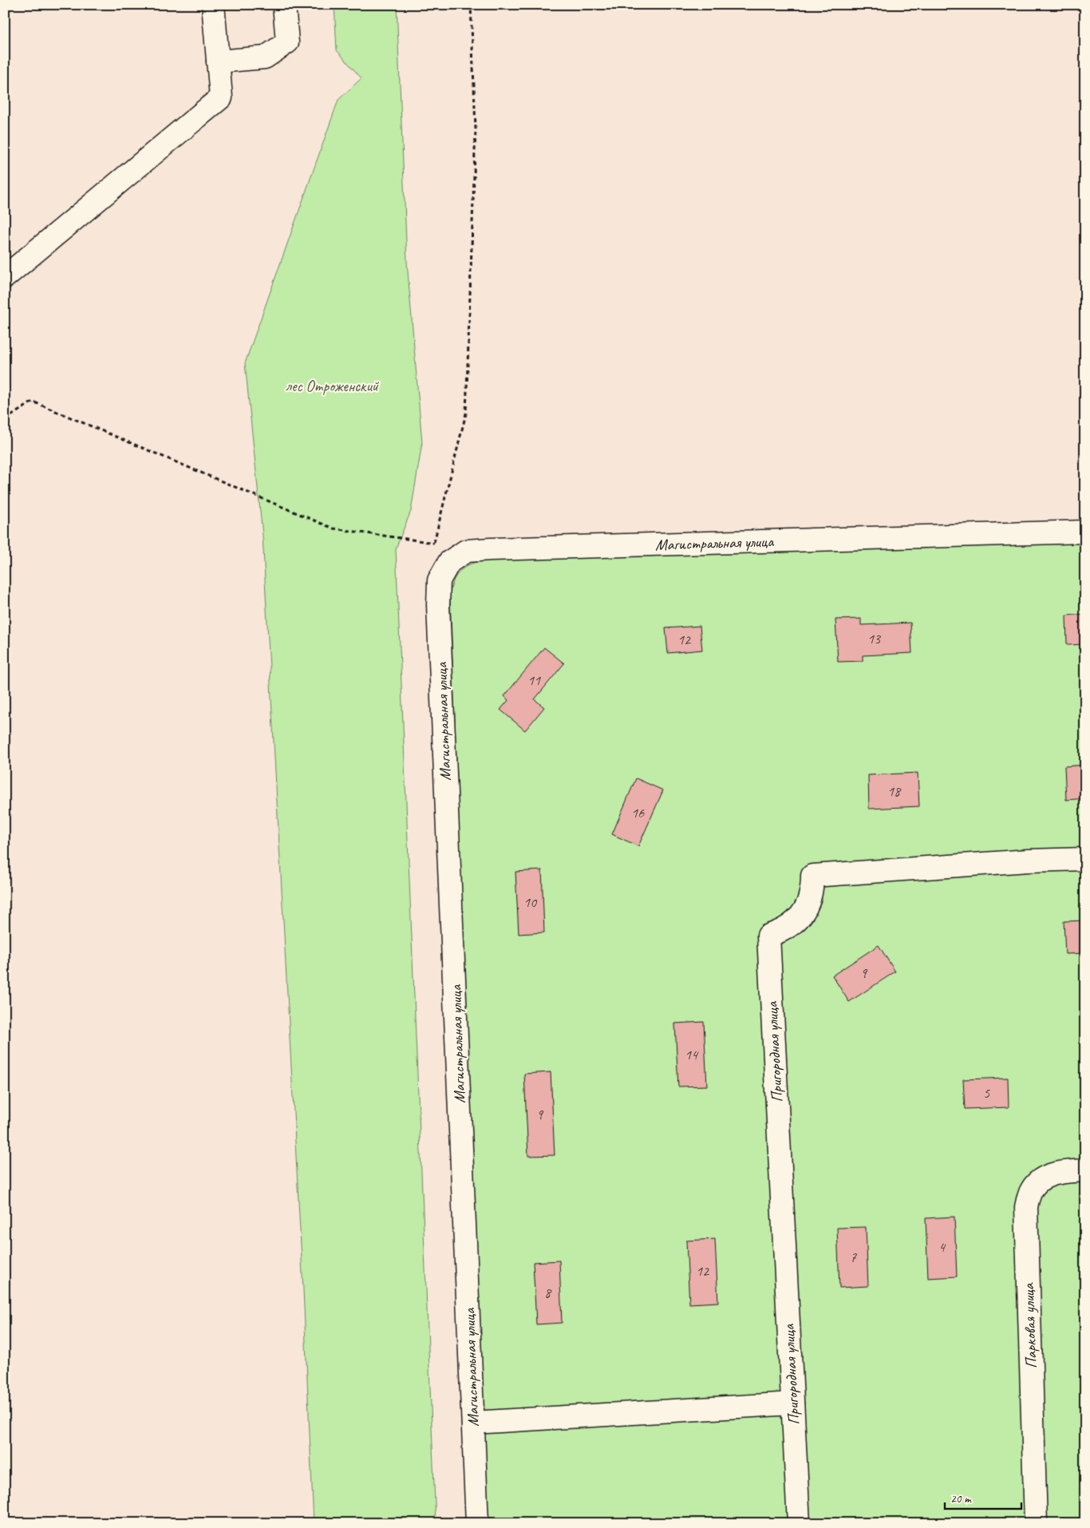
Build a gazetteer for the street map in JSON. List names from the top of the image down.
{
  "streets": {
    "street": ["Магистральная улица", "Пригородная улица", "Парковая улица"]
  },
  "parks": ["лес Отроженский"],
  "house_numbers": [
    "13",
    "12",
    "11",
    "18",
    "16",
    "10",
    "9",
    "14",
    "5",
    "9",
    "4",
    "7",
    "12",
    "8"
  ],
  "scale_bar": "20 m"
}
